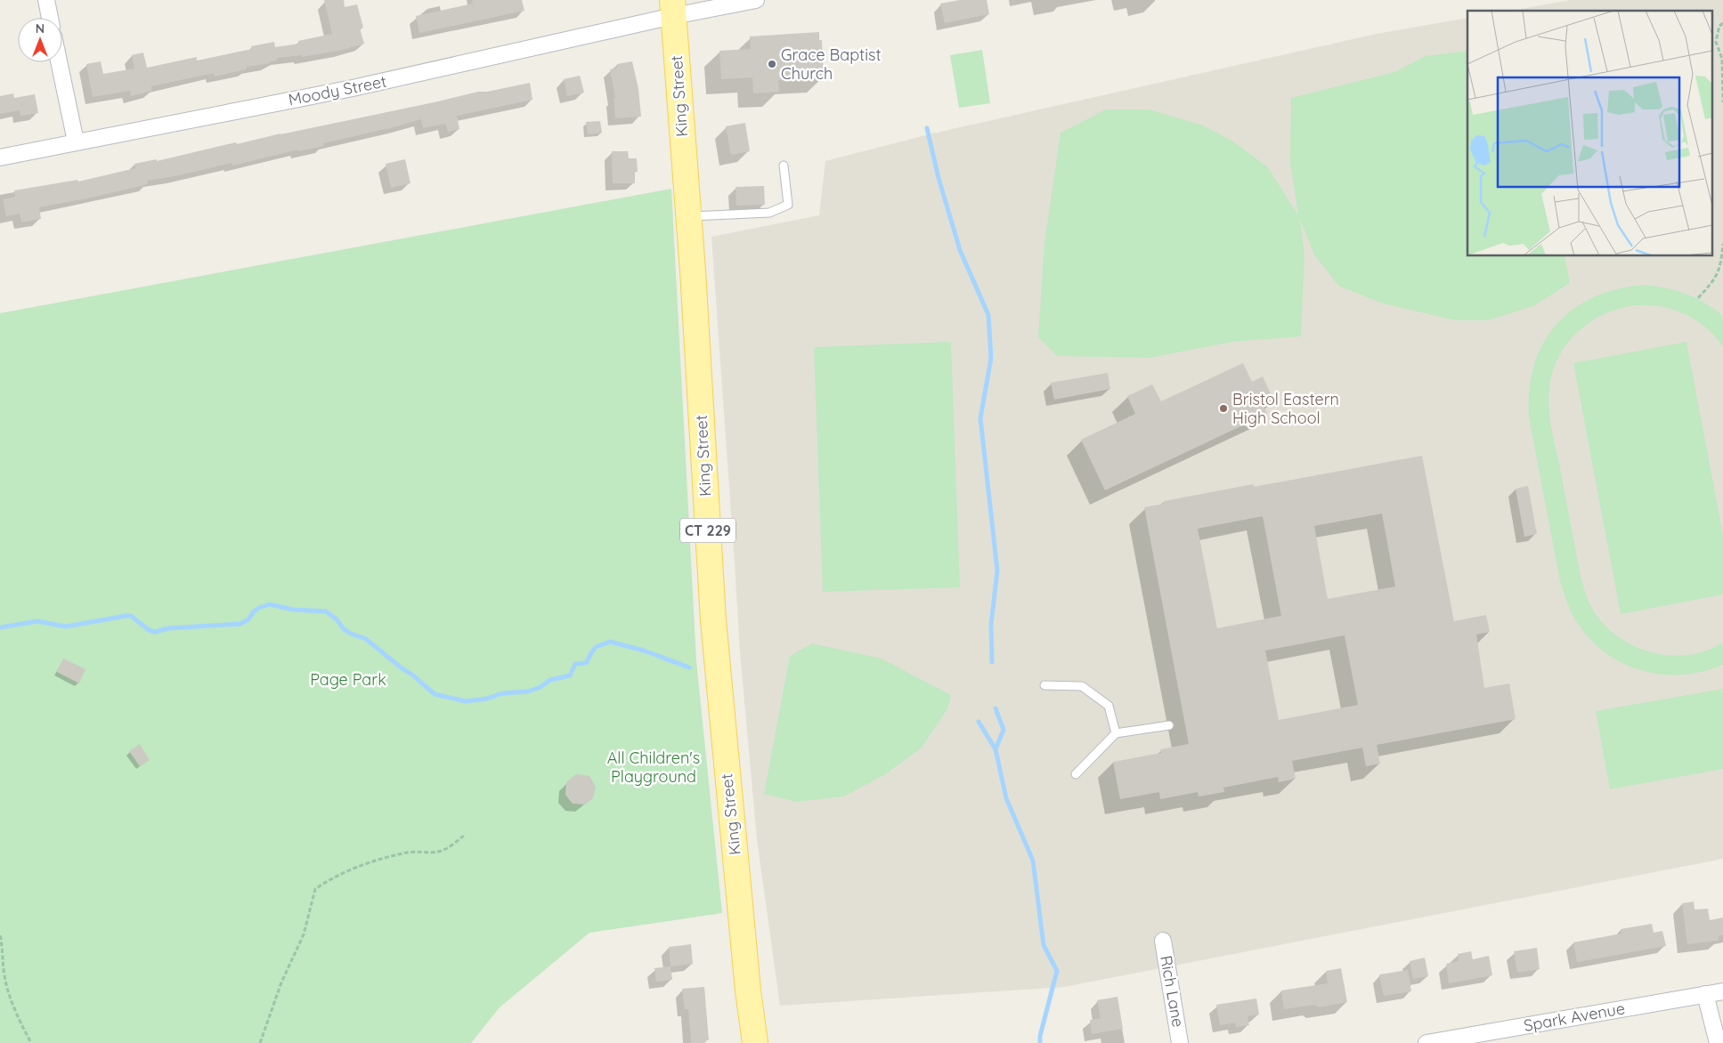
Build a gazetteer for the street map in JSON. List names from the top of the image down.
{
  "streets": {
    "main road": ["King Street", "CT 229"],
    "street": ["Moody Street", "Rich Lane", "Spark Avenue"]
  },
  "crossings": [
    ["Moody Street", "King Street"]
  ],
  "parks": ["Page Park", "All Children's Playground"],
  "places": ["Grace Baptist Church", "Bristol Eastern High School"],
  "north": "top"
}
